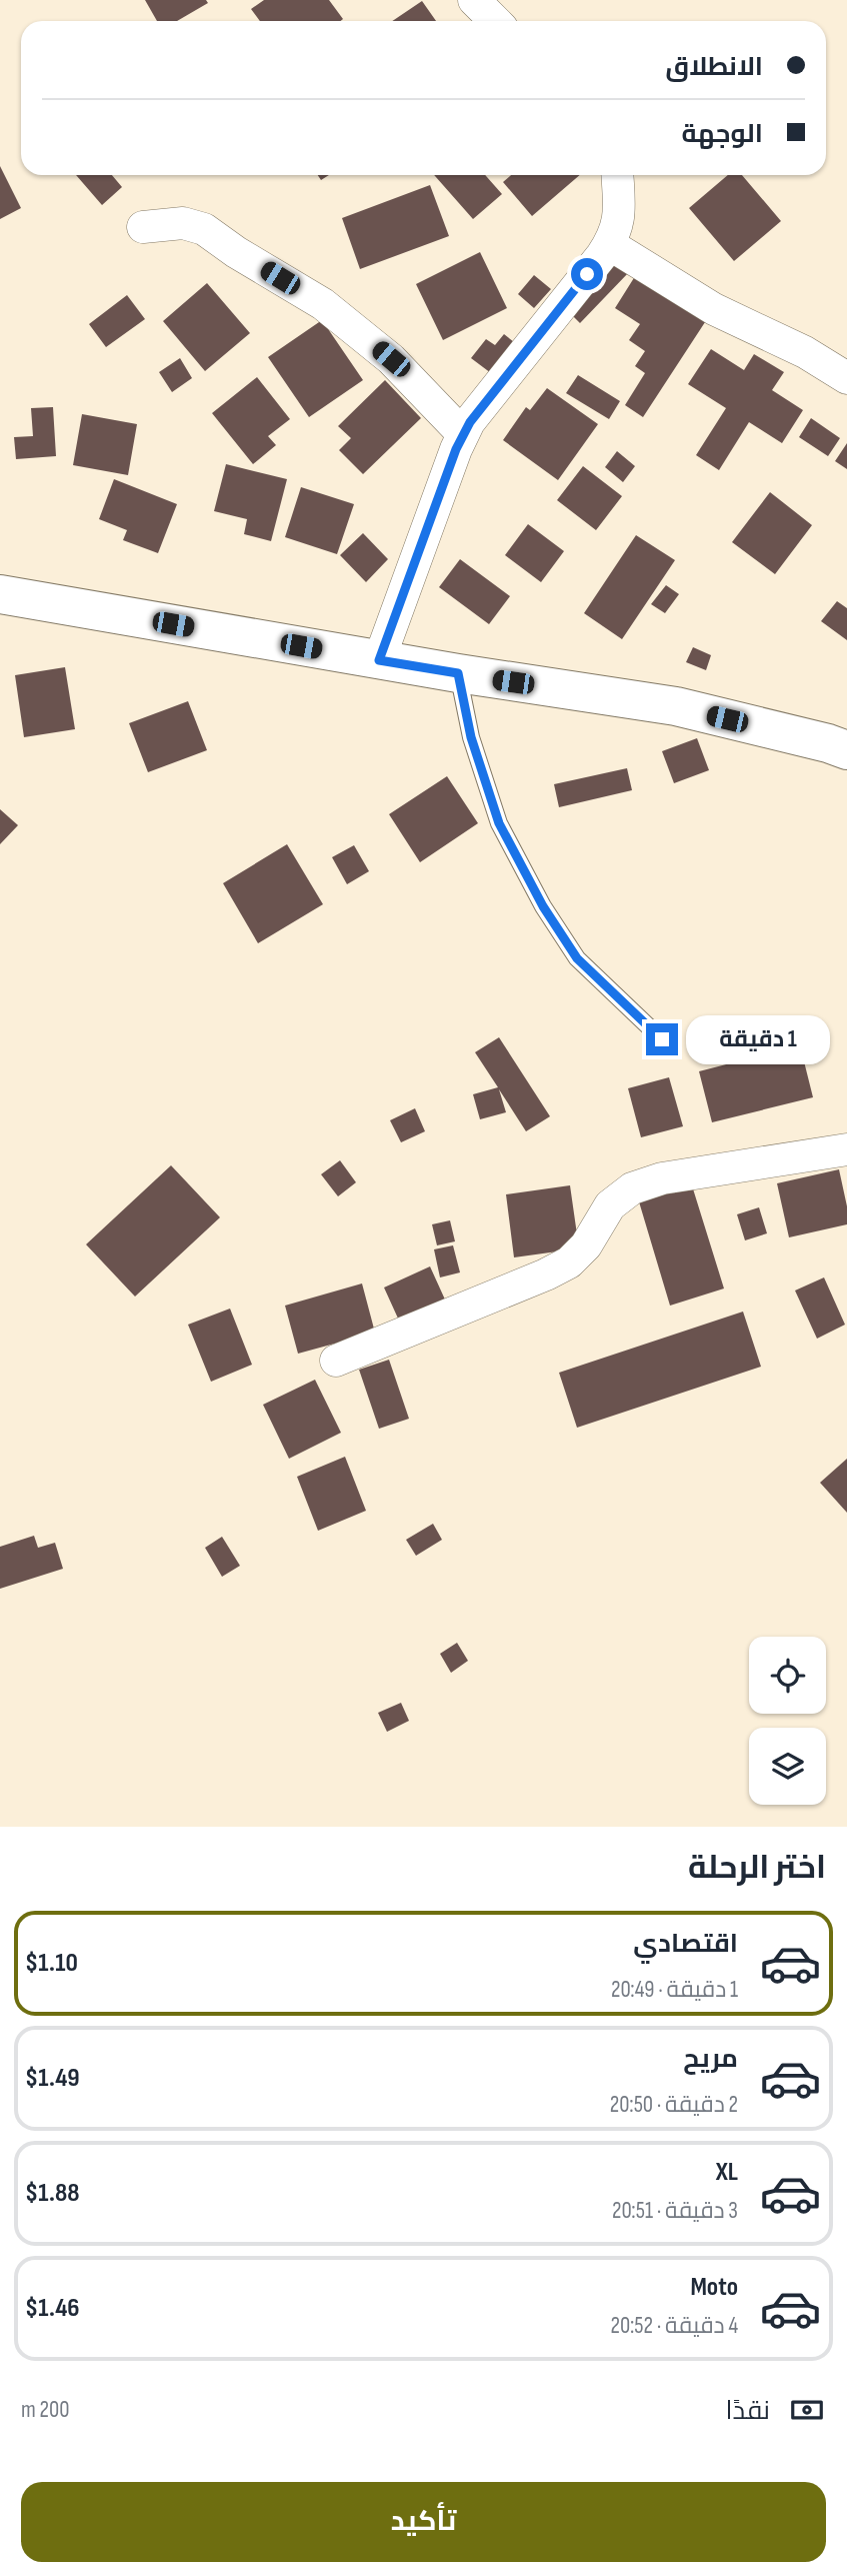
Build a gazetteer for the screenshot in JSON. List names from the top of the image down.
{
  "page": {
    "banner": ["الانطلاق", "الوجهة"],
    "bubble": "1 دقيقة",
    "heading": "اختر الرحلة",
    "list": [
      {
        "name": "اقتصادي",
        "note": "1 دقيقة · 20:49",
        "value": "$1.10"
      },
      {
        "name": "مريح",
        "note": "2 دقيقة · 20:50",
        "value": "$1.49"
      },
      {
        "name": "XL",
        "note": "3 دقيقة · 20:51",
        "value": "$1.88"
      },
      {
        "name": "Moto",
        "note": "4 دقيقة · 20:52",
        "value": "$1.46"
      }
    ],
    "pay": ["نقدًا", "200 m"],
    "buttons": "تأكيد"
  }
}
